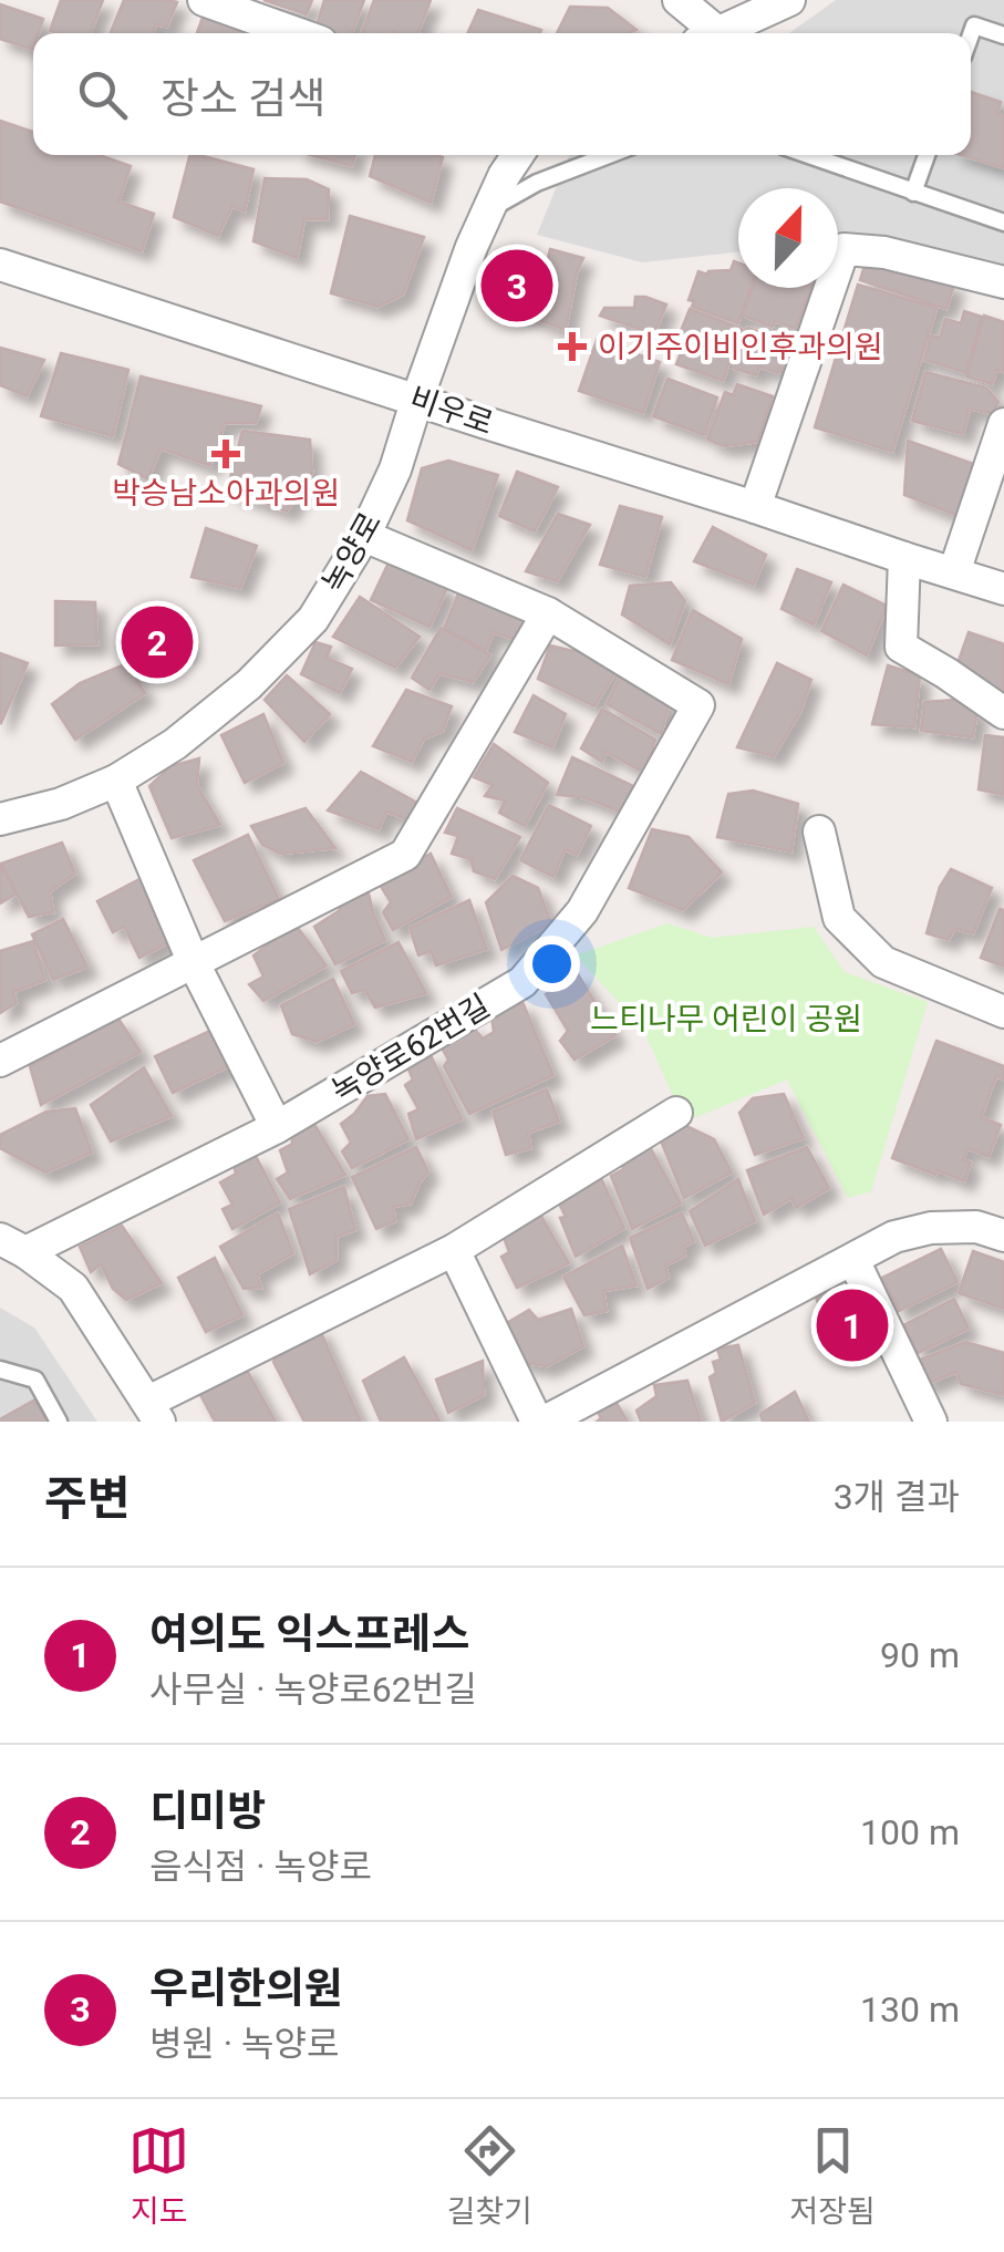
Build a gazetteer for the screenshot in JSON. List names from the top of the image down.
{
  "streets": {
    "street": ["비우로", "녹양로", "녹양로62번길"]
  },
  "crossings": [
    ["비우로", "녹양로"],
    ["녹양로", "녹양로62번길"]
  ],
  "parks": ["느티나무 어린이 공원"],
  "places": {
    "health": ["이기주이비인후과의원", "박승남소아과의원"]
  },
  "north": "top",
  "page": {
    "search": "장소 검색",
    "pins": ["3", "2", "1"],
    "heading": ["주변", "3개 결과"],
    "list": [
      {
        "mark": "1",
        "name": "여의도 익스프레스",
        "note": "사무실 · 녹양로62번길",
        "value": "90 m"
      },
      {
        "mark": "2",
        "name": "디미방",
        "note": "음식점 · 녹양로",
        "value": "100 m"
      },
      {
        "mark": "3",
        "name": "우리한의원",
        "note": "병원 · 녹양로",
        "value": "130 m"
      }
    ],
    "nav": ["지도", "길찾기", "저장됨"]
  }
}
